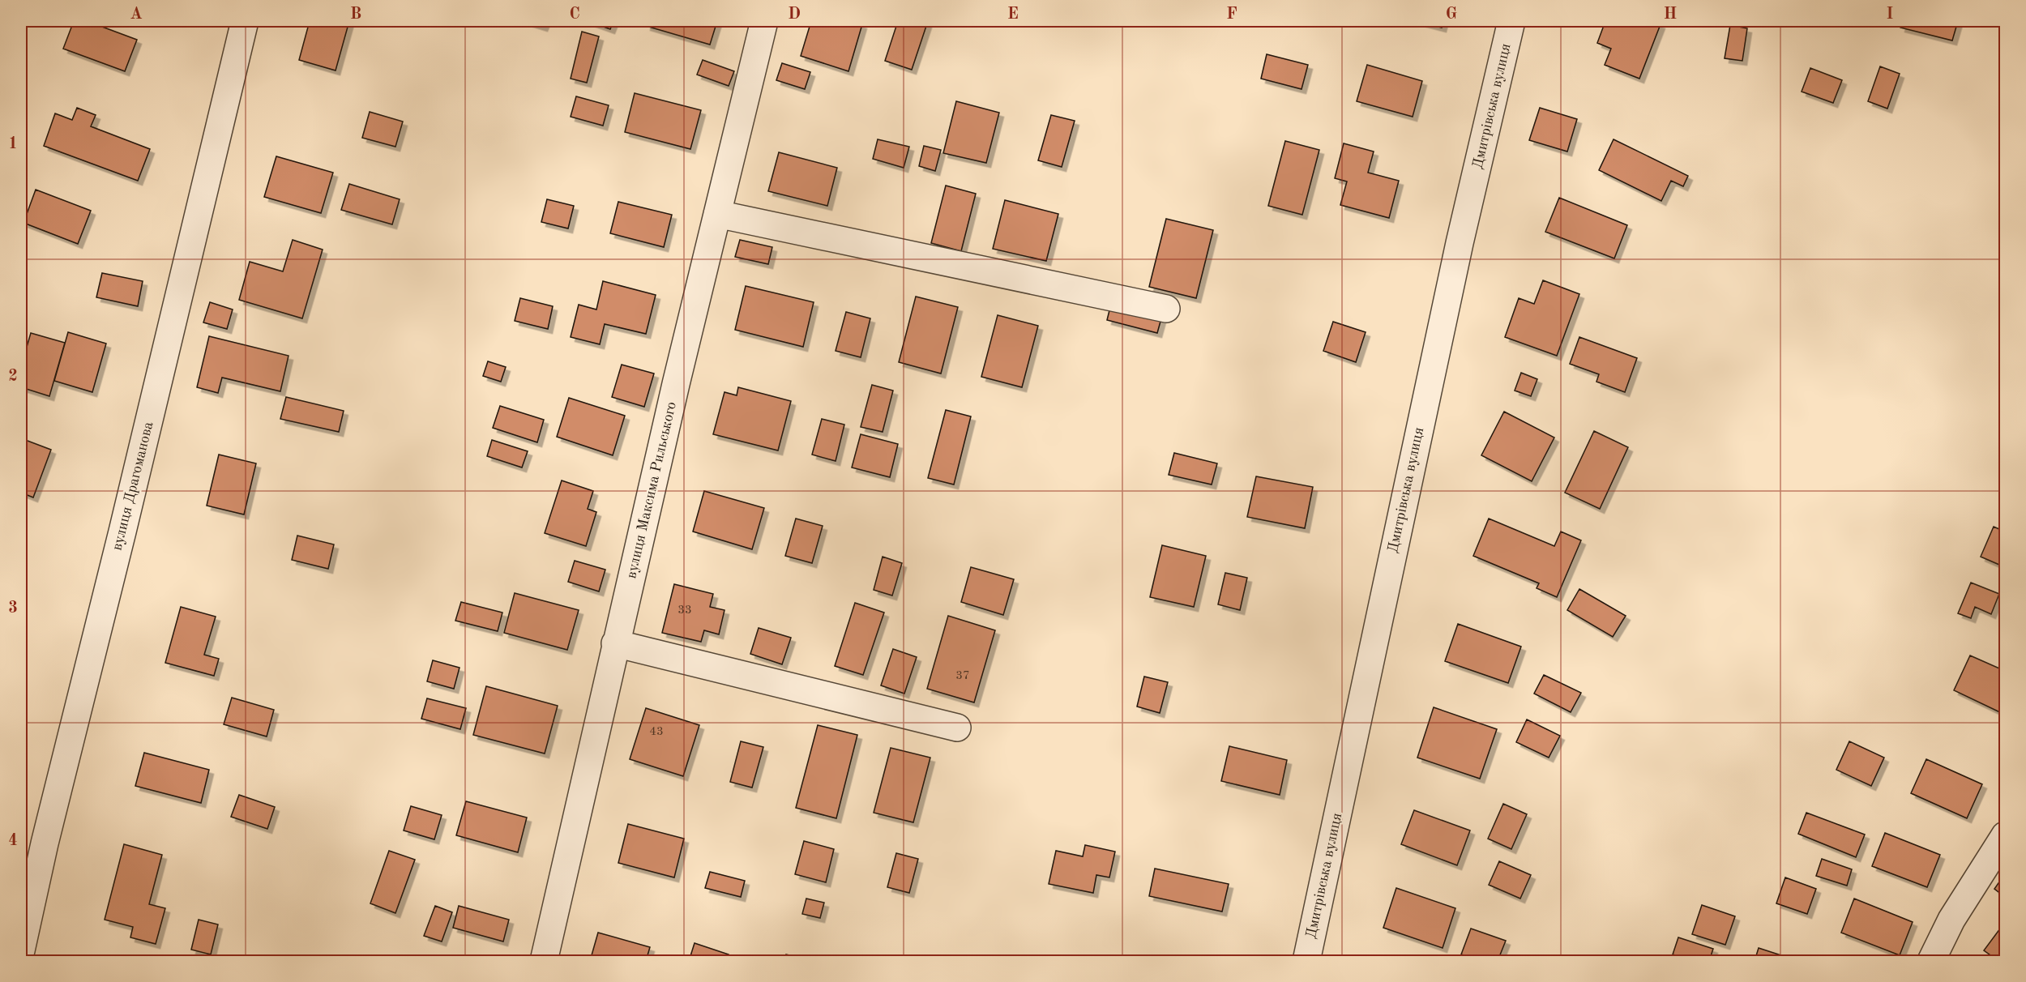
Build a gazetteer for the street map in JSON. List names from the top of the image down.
{
  "streets": {
    "street": ["Дмитрівська вулиця", "вулиця Драгоманова", "вулиця Максима Рильського"]
  },
  "house_numbers": ["33", "37", "43"],
  "grid": {
    "columns": [
      "A",
      "B",
      "C",
      "D",
      "E",
      "F",
      "G",
      "H",
      "I"
    ],
    "rows": [
      "1",
      "2",
      "3",
      "4"
    ]
  }
}
